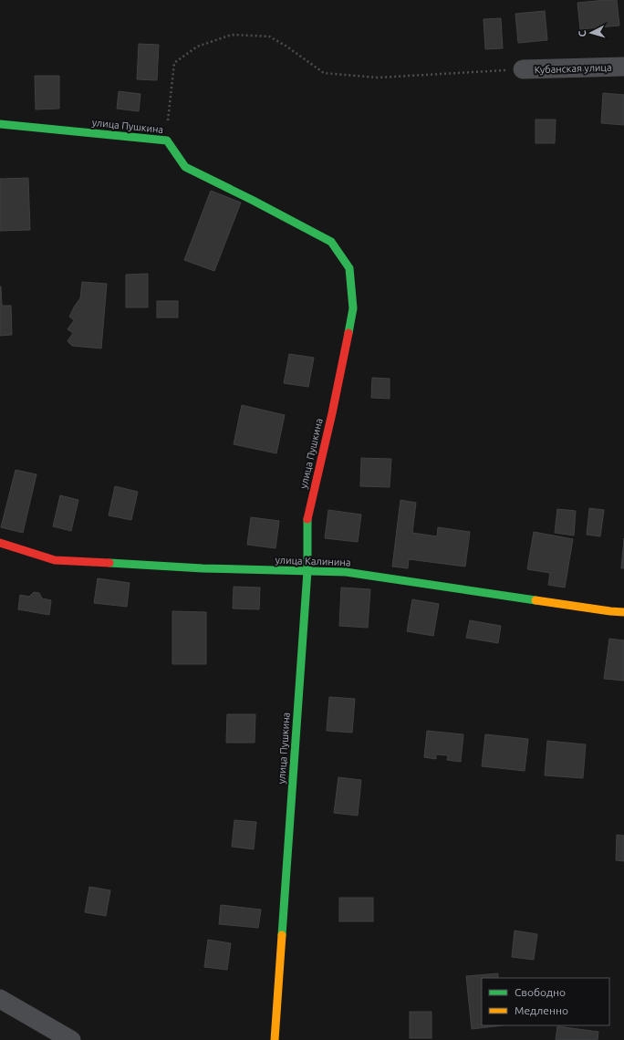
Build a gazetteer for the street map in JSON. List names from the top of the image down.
{
  "streets": {
    "street": ["Кубанская улица", "улица Пушкина", "улица Калинина"]
  },
  "crossings": [
    ["улица Пушкина", "улица Калинина"]
  ],
  "legend": ["Свободно", "Медленно"],
  "north": "left"
}
